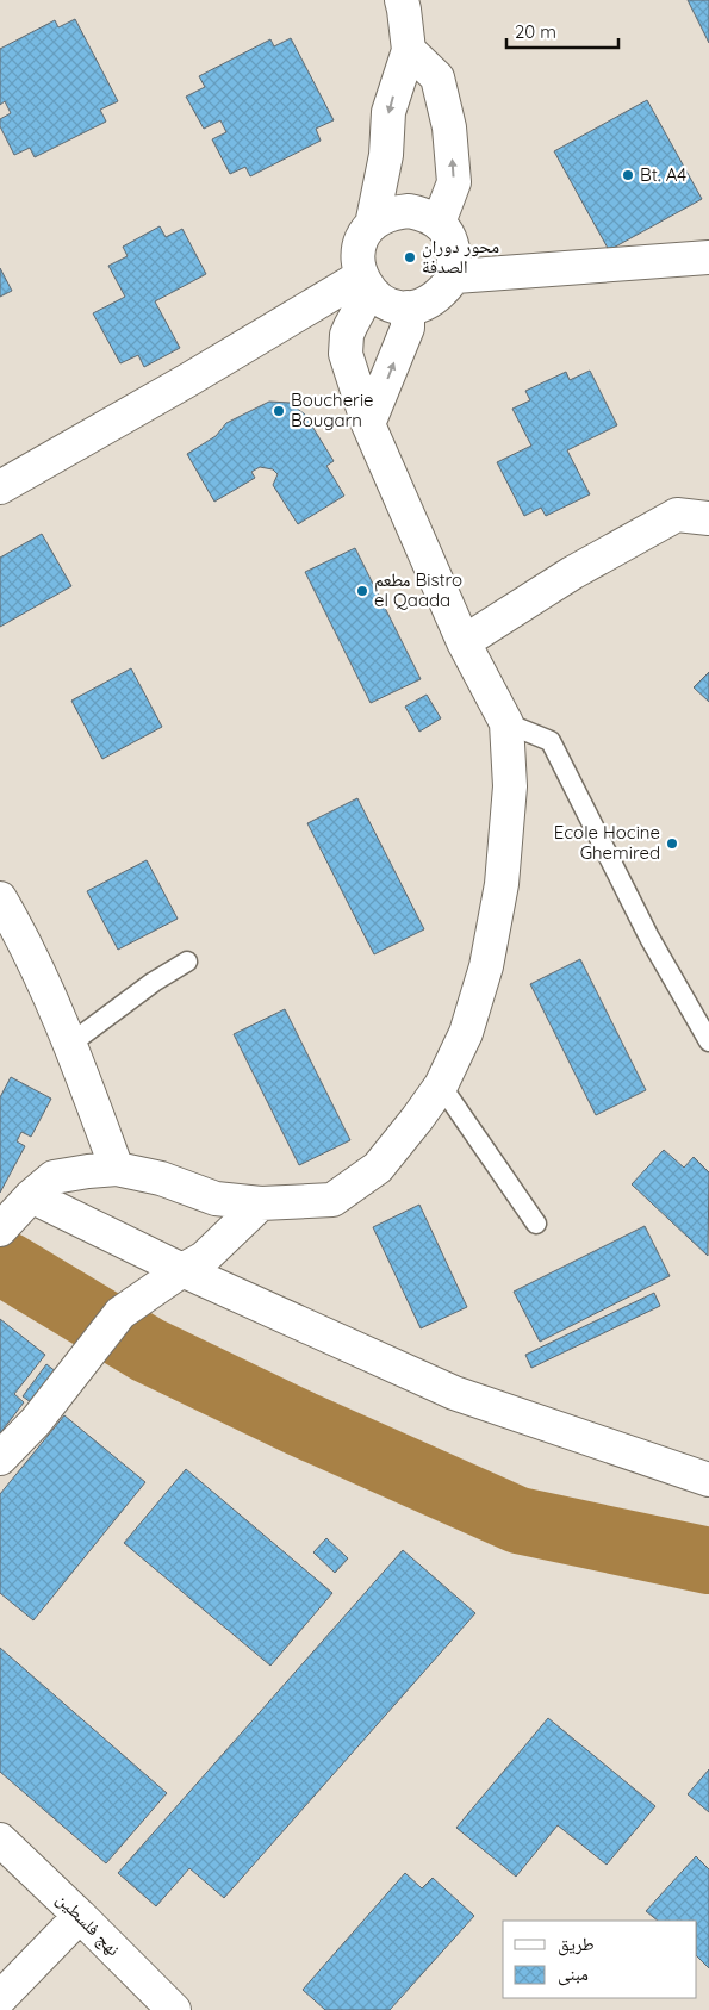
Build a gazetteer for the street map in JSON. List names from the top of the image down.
{
  "streets": {
    "street": ["نهج فلسطين"]
  },
  "places": [
    "Bt. A4",
    "محور دوران الصدفة",
    "Boucherie Bougarn",
    "مطعم Bistro el Qaada",
    "Ecole Hocine Ghemired"
  ],
  "legend": ["طريق", "مبنى"],
  "scale_bar": "20 m"
}
